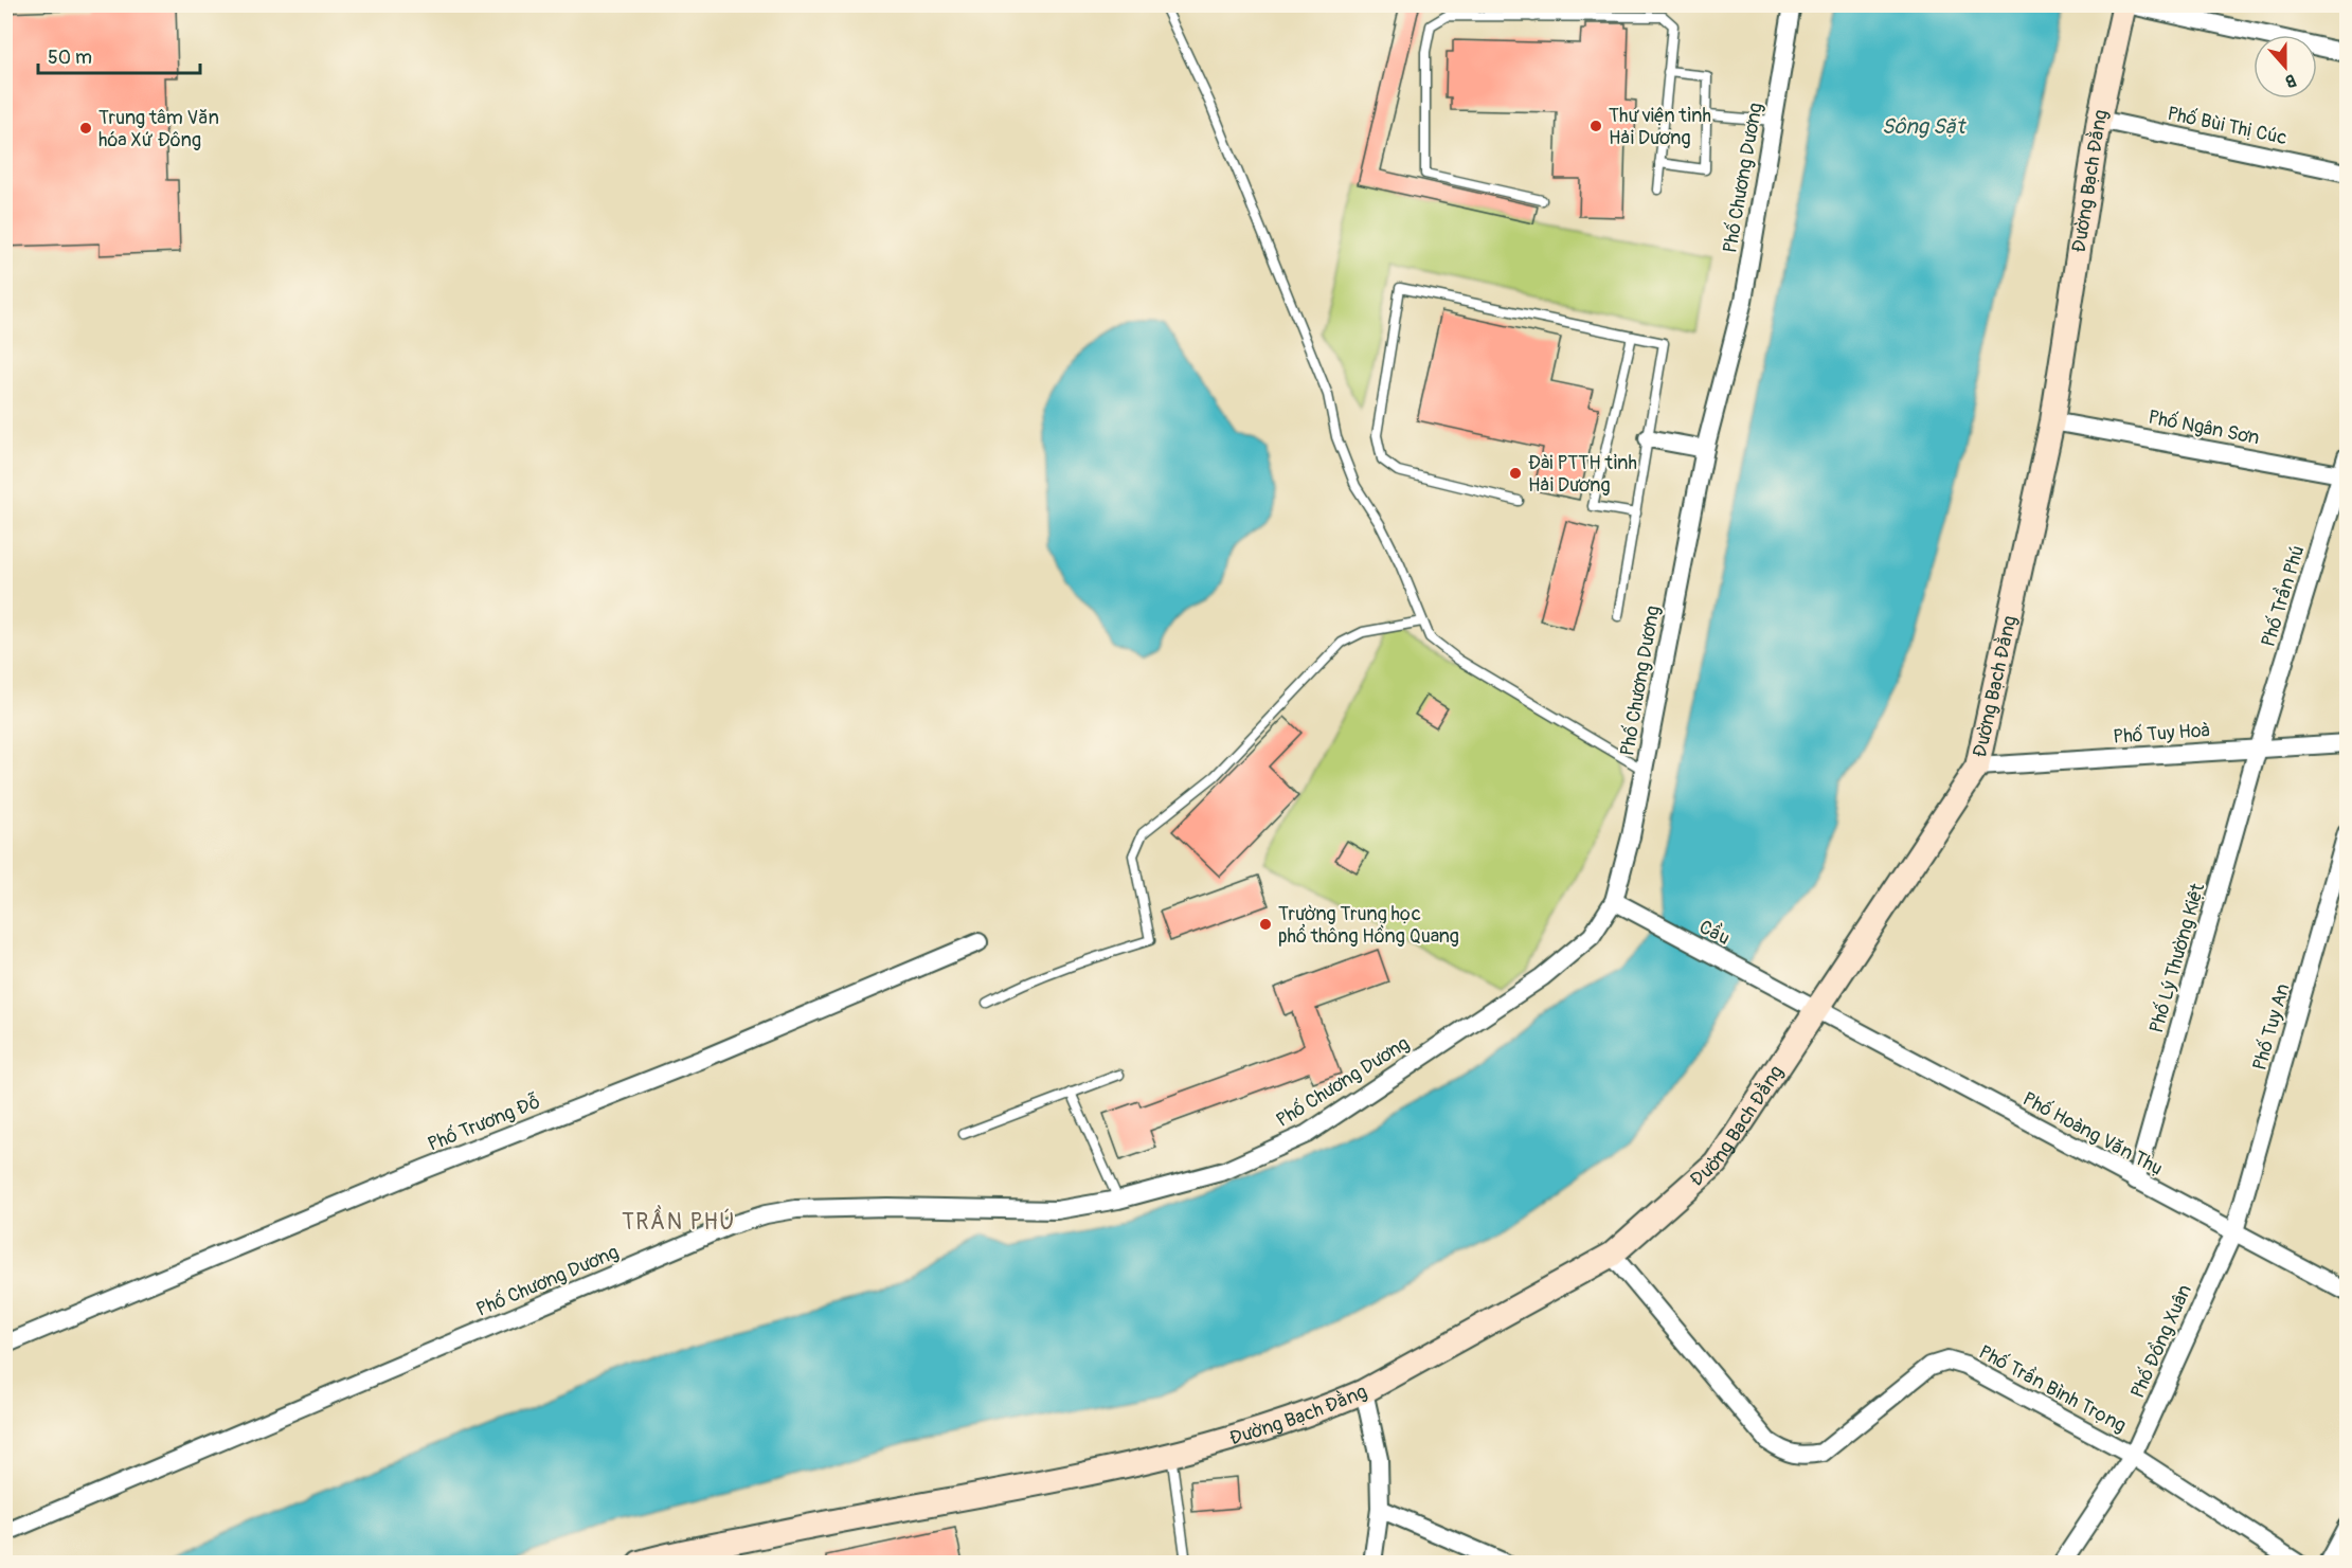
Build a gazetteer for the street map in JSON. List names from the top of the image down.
{
  "streets": {
    "main road": ["Đường Bạch Đằng"],
    "street": [
      "Phố Bùi Thị Cúc",
      "Phố Chương Dương",
      "Phố Ngân Sơn",
      "Phố Trần Phú",
      "Phố Tuy Hoà",
      "Cầu",
      "Phố Lý Thường Kiệt",
      "Phố Tuy An",
      "Phố Trương Đỗ",
      "Phố Hoàng Văn Thụ",
      "Phố Đồng Xuân",
      "Phố Trần Bình Trọng"
    ]
  },
  "crossings": [
    ["Phố Bùi Thị Cúc", "Đường Bạch Đằng"],
    ["Phố Chương Dương", "Cầu"],
    ["Đường Bạch Đằng", "Phố Ngân Sơn"],
    ["Đường Bạch Đằng", "Phố Tuy Hoà"],
    ["Đường Bạch Đằng", "Cầu"],
    ["Đường Bạch Đằng", "Phố Hoàng Văn Thụ"],
    ["Đường Bạch Đằng", "Phố Trần Bình Trọng"],
    ["Phố Ngân Sơn", "Phố Trần Phú"],
    ["Phố Trần Phú", "Phố Tuy Hoà"],
    ["Phố Trần Phú", "Phố Lý Thường Kiệt"],
    ["Phố Tuy Hoà", "Phố Lý Thường Kiệt"],
    ["Cầu", "Phố Hoàng Văn Thụ"],
    ["Phố Lý Thường Kiệt", "Phố Hoàng Văn Thụ"],
    ["Phố Tuy An", "Phố Hoàng Văn Thụ"],
    ["Phố Tuy An", "Phố Đồng Xuân"],
    ["Phố Hoàng Văn Thụ", "Phố Đồng Xuân"],
    ["Phố Đồng Xuân", "Phố Trần Bình Trọng"]
  ],
  "districts": ["TRẦN PHÚ"],
  "water": ["Sông Sặt"],
  "places": [
    "Thư viện tỉnh Hải Dương",
    "Trung tâm Văn hóa Xứ Đông",
    "Đài PTTH tỉnh Hải Dương",
    "Trường Trung học phổ thông Hồng Quang"
  ],
  "scale_bar": "50 m",
  "north": "bottom"
}
